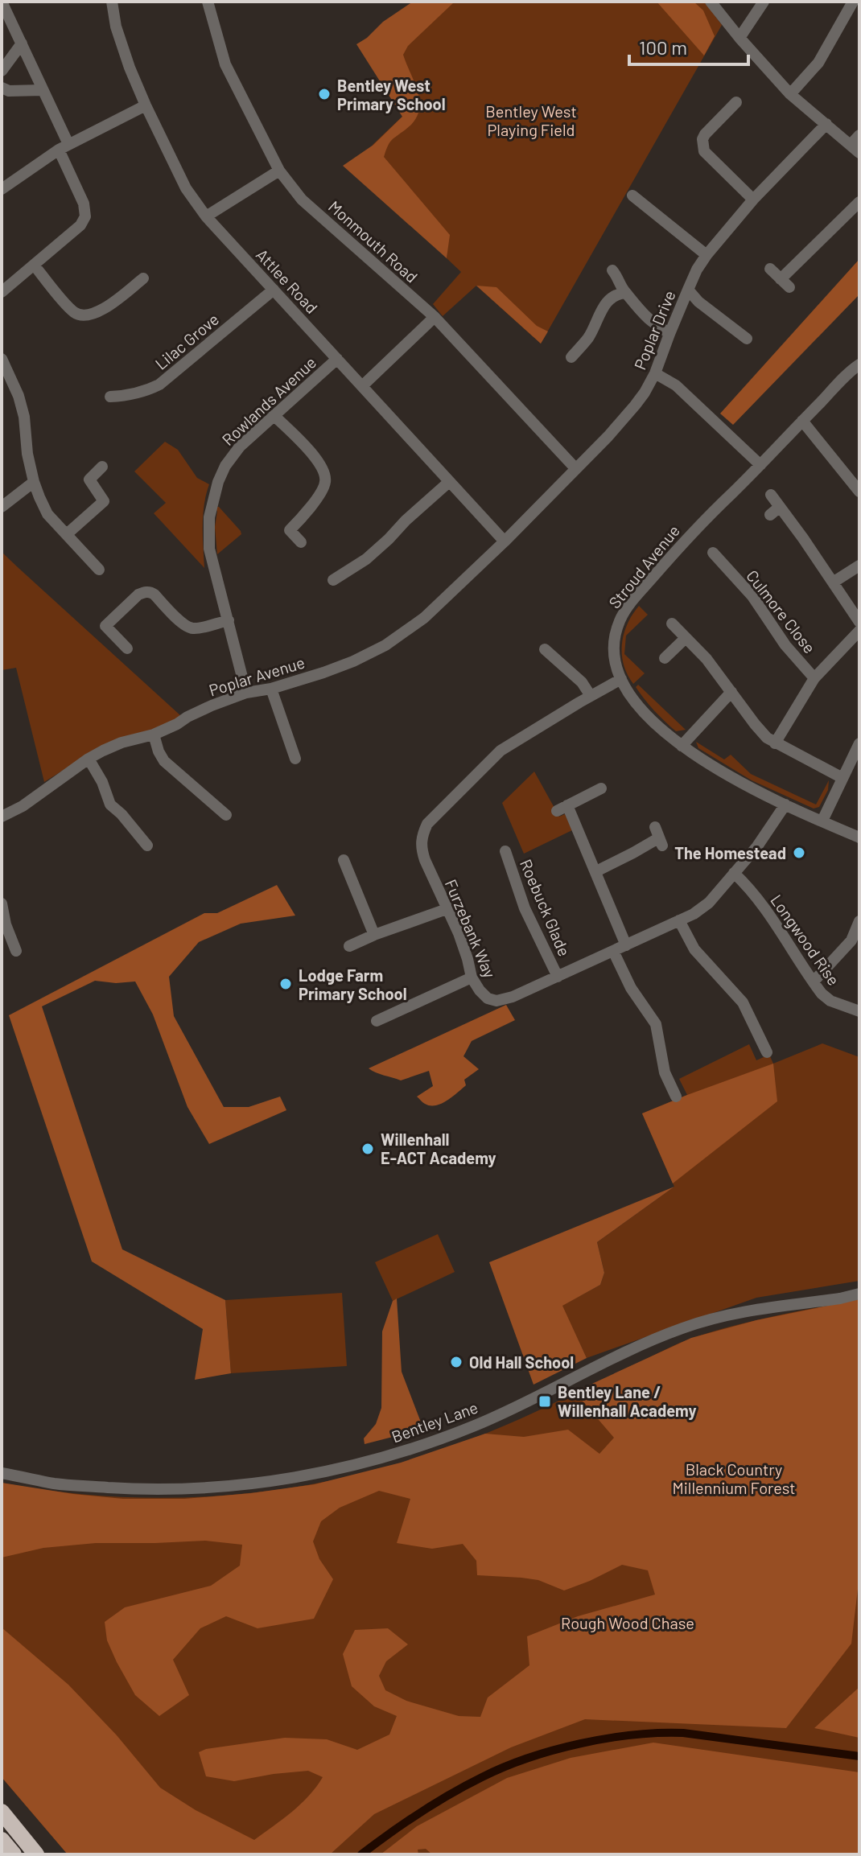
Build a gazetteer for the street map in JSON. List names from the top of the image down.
{
  "streets": {
    "street": [
      "Monmouth Road",
      "Attlee Road",
      "Poplar Drive",
      "Lilac Grove",
      "Rowlands Avenue",
      "Stroud Avenue",
      "Culmore Close",
      "Poplar Avenue",
      "Roebuck Glade",
      "Furzebank Way",
      "Longwood Rise",
      "Bentley Lane"
    ]
  },
  "crossings": [
    ["Monmouth Road", "Poplar Drive"],
    ["Attlee Road", "Poplar Drive"],
    ["Attlee Road", "Lilac Grove"],
    ["Attlee Road", "Rowlands Avenue"],
    ["Attlee Road", "Poplar Avenue"],
    ["Poplar Drive", "Poplar Avenue"],
    ["Rowlands Avenue", "Poplar Avenue"],
    ["Stroud Avenue", "Furzebank Way"],
    ["Roebuck Glade", "Furzebank Way"],
    ["Furzebank Way", "Longwood Rise"]
  ],
  "parks": ["Bentley West Playing Field", "Black Country Millennium Forest", "Rough Wood Chase"],
  "places": {
    "other": [
      "Bentley West Primary School",
      "The Homestead",
      "Lodge Farm Primary School",
      "Willenhall E-ACT Academy",
      "Old Hall School"
    ],
    "transit": ["Bentley Lane / Willenhall Academy"]
  },
  "scale_bar": "100 m"
}
